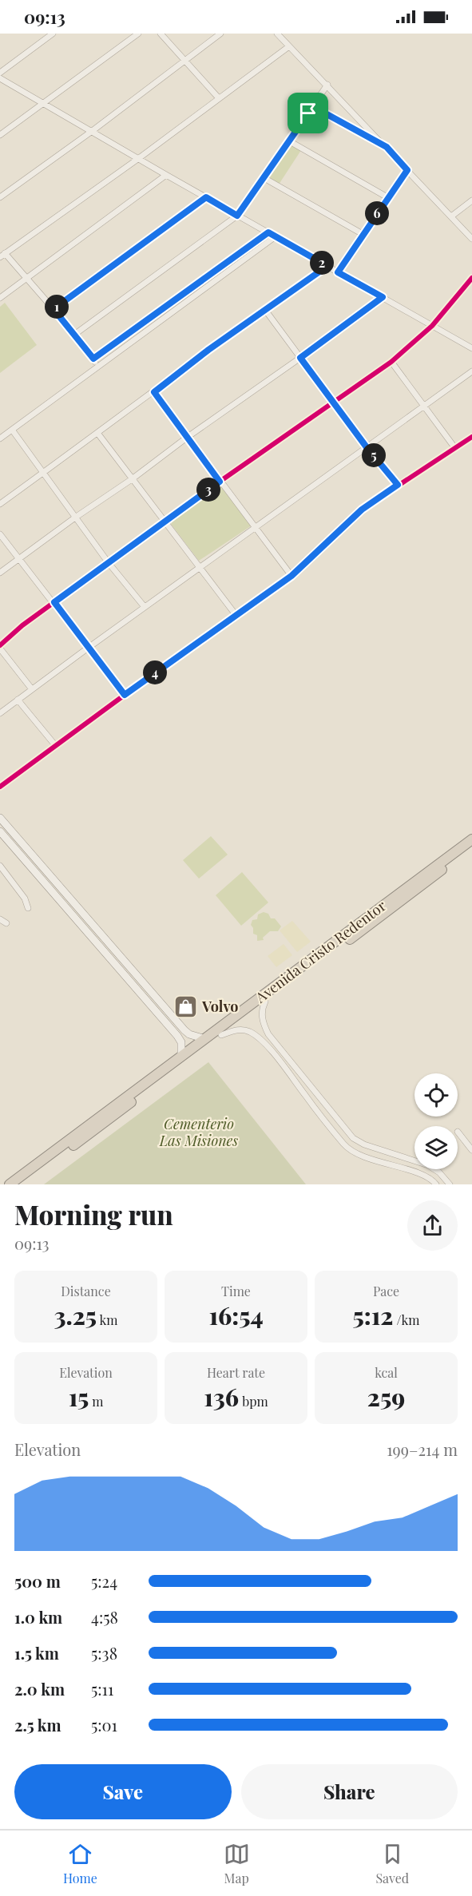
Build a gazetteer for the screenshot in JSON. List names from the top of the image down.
{
  "streets": {
    "highway": ["Avenida Cristo Redentor"]
  },
  "parks": ["Cementerio Las Misiones"],
  "places": {
    "shop": ["Volvo"]
  },
  "page": {
    "status": "09:13",
    "pins": [
      "6",
      "2",
      "1",
      "5",
      "3",
      "4"
    ],
    "heading": ["Morning run", "09:13"],
    "stats": [
      ["Distance", "3.25 km"],
      ["Time", "16:54"],
      ["Pace", "5:12 /km"],
      ["Elevation", "15 m"],
      ["Heart rate", "136 bpm"],
      ["kcal", "259"]
    ],
    "chart": ["Elevation", "199–214 m"],
    "list": [
      {
        "name": "500 m",
        "note": "5:24"
      },
      {
        "name": "1.0 km",
        "note": "4:58"
      },
      {
        "name": "1.5 km",
        "note": "5:38"
      },
      {
        "name": "2.0 km",
        "note": "5:11"
      },
      {
        "name": "2.5 km",
        "note": "5:01"
      }
    ],
    "buttons": ["Save", "Share"],
    "tabs": ["Home", "Map", "Saved"]
  }
}
